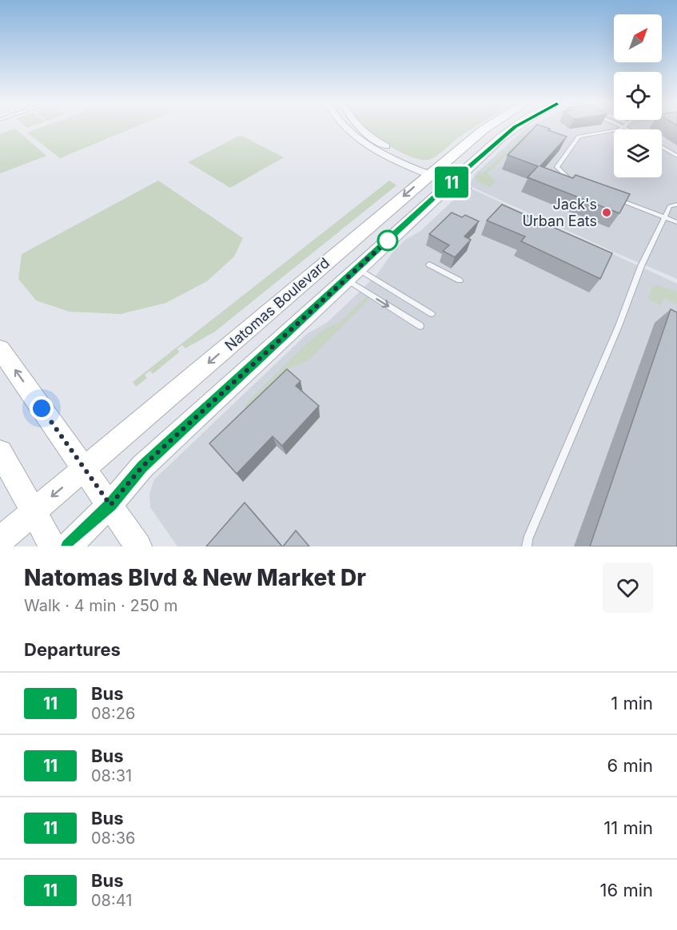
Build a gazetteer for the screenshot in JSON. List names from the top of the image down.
{
  "streets": {
    "main road": ["Natomas Boulevard"]
  },
  "places": ["Jack's Urban Eats"],
  "lines": ["bus line 11"],
  "north": "top right",
  "page": {
    "on_map": "11",
    "heading": [
      ["Natomas Blvd & New Market Dr", "Walk · 4 min · 250 m"],
      "Departures"
    ],
    "list": [
      {
        "mark": "11",
        "name": "Bus",
        "note": "08:26",
        "value": "1 min"
      },
      {
        "mark": "11",
        "name": "Bus",
        "note": "08:31",
        "value": "6 min"
      },
      {
        "mark": "11",
        "name": "Bus",
        "note": "08:36",
        "value": "11 min"
      },
      {
        "mark": "11",
        "name": "Bus",
        "note": "08:41",
        "value": "16 min"
      }
    ]
  }
}
